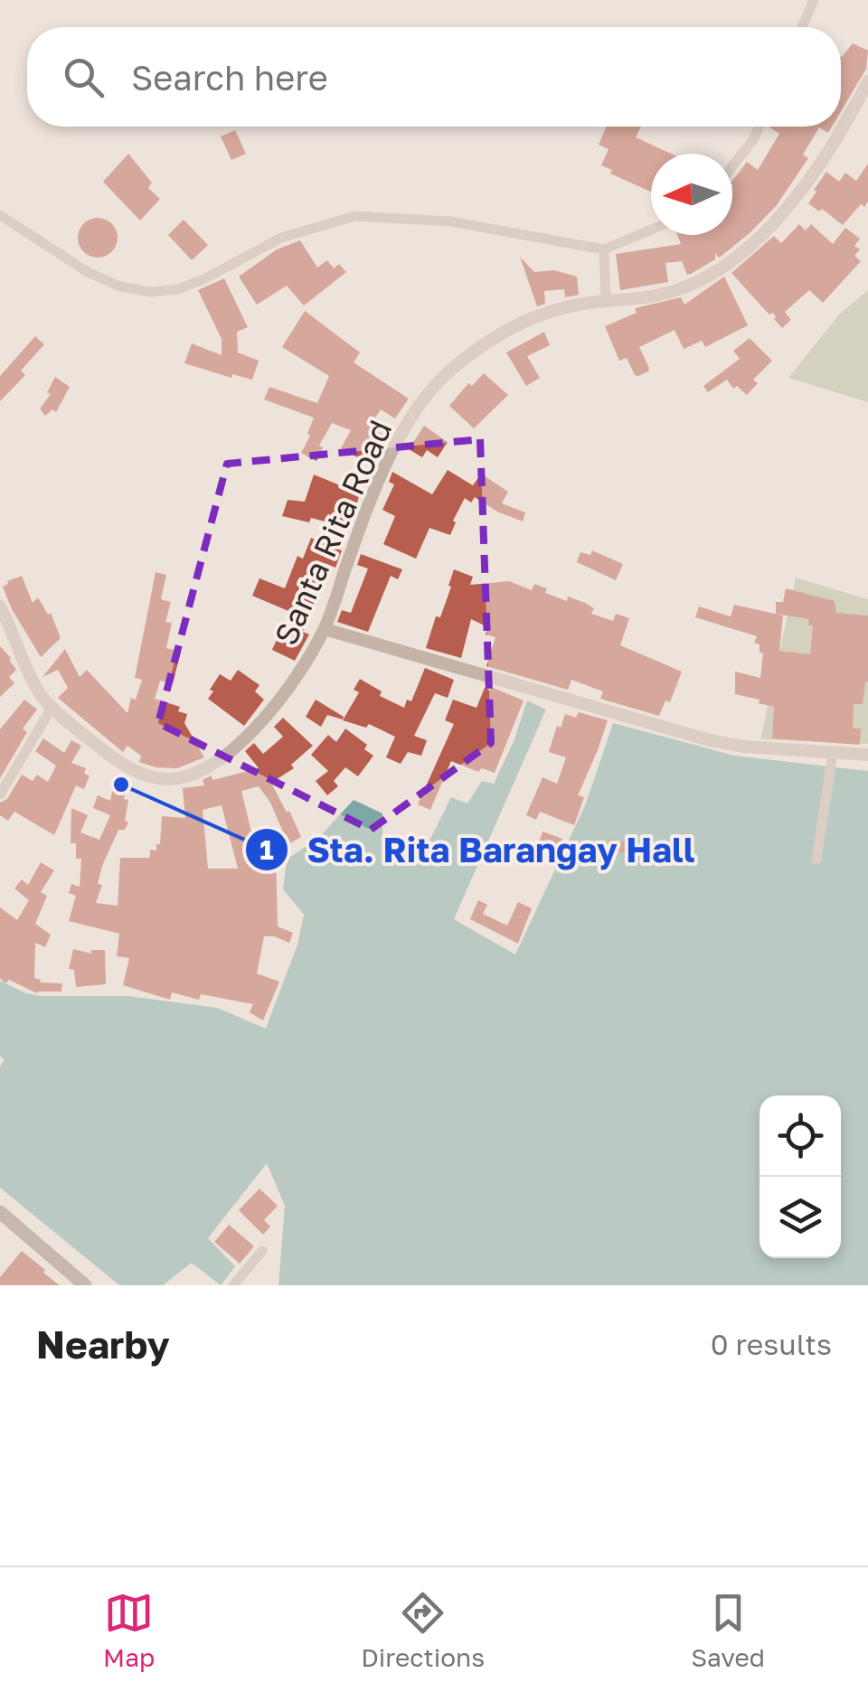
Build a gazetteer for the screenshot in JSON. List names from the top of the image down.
{
  "streets": {
    "street": ["Santa Rita Road"]
  },
  "places": ["Sta. Rita Barangay Hall"],
  "north": "left",
  "page": {
    "search": "Search here",
    "heading": ["Nearby", "0 results"],
    "nav": ["Map", "Directions", "Saved"]
  }
}
